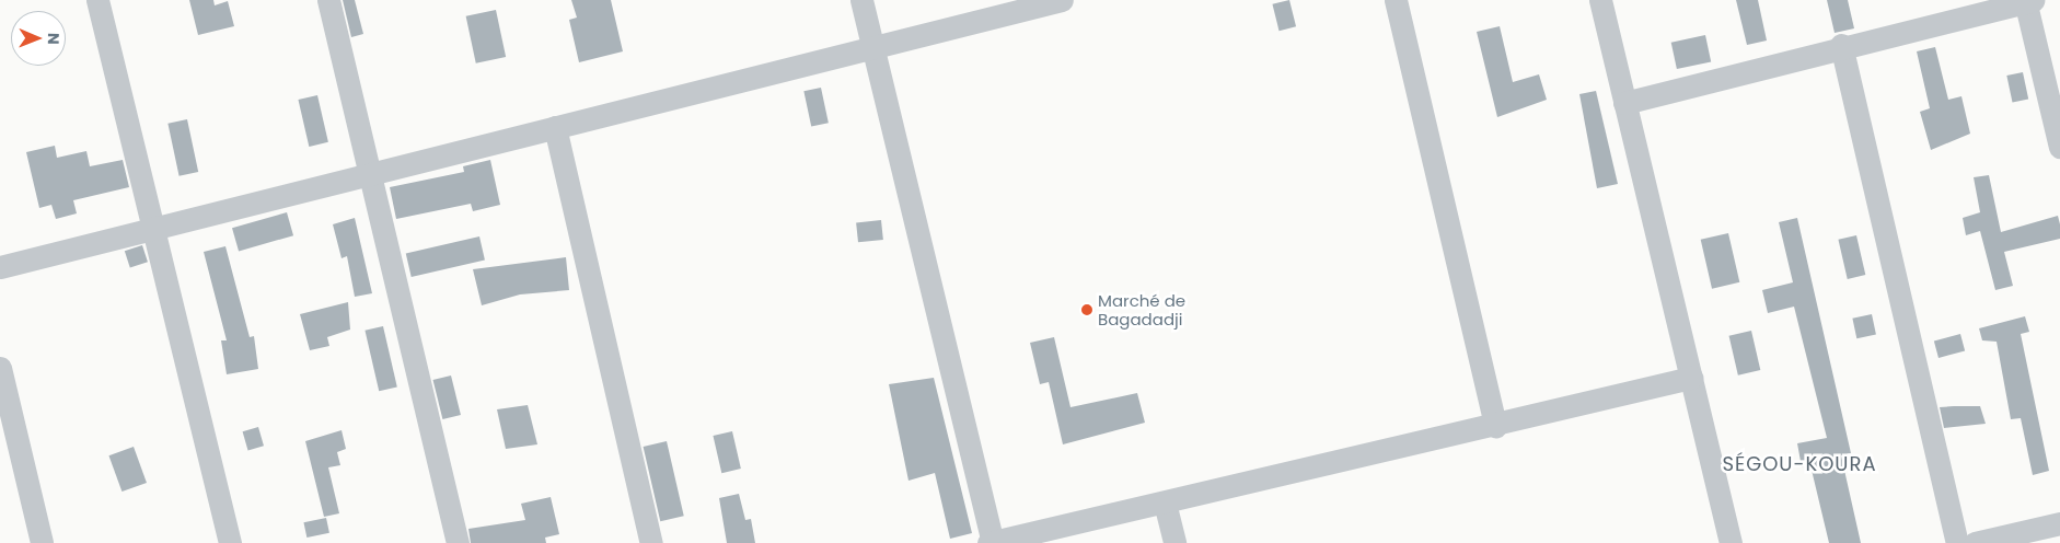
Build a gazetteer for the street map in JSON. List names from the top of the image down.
{
  "districts": ["SÉGOU-KOURA"],
  "places": ["Marché de Bagadadji"],
  "north": "right"
}
